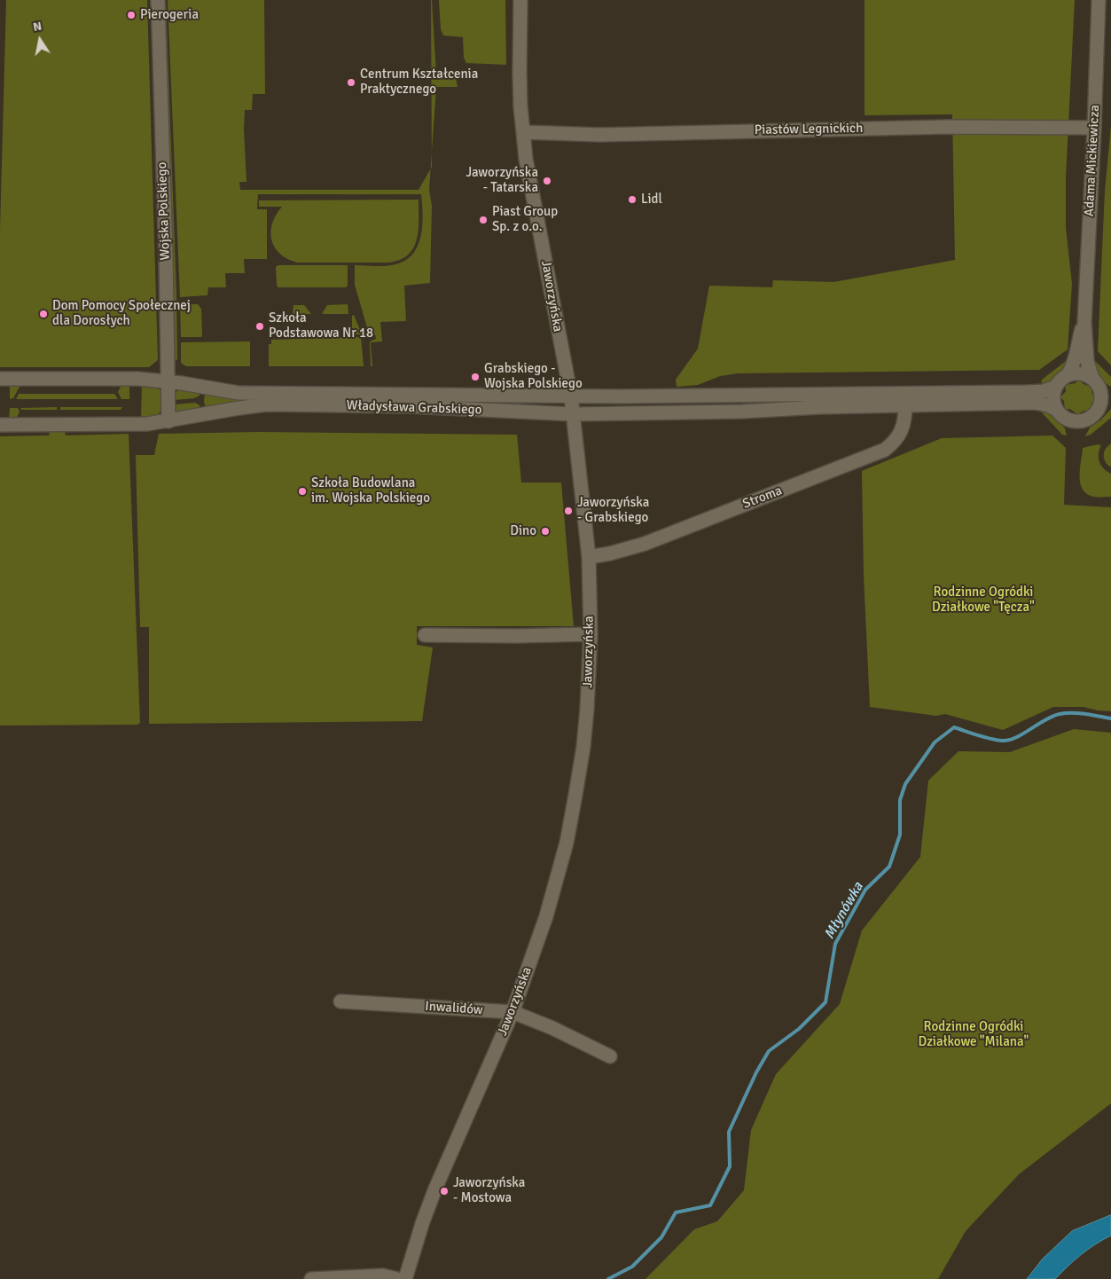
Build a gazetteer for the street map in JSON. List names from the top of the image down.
{
  "streets": {
    "street": [
      "Piastów Legnickich",
      "Adama Mickiewicza",
      "Wojska Polskiego",
      "Jaworzyńska",
      "Władysława Grabskiego",
      "Stroma",
      "Inwalidów"
    ]
  },
  "crossings": [
    ["Piastów Legnickich", "Adama Mickiewicza"],
    ["Piastów Legnickich", "Jaworzyńska"],
    ["Adama Mickiewicza", "Władysława Grabskiego"],
    ["Wojska Polskiego", "Władysława Grabskiego"],
    ["Jaworzyńska", "Władysława Grabskiego"],
    ["Jaworzyńska", "Stroma"],
    ["Jaworzyńska", "Inwalidów"],
    ["Władysława Grabskiego", "Stroma"]
  ],
  "water": ["Młynówka"],
  "parks": ["Rodzinne Ogródki Działkowe \"Tęcza\"", "Rodzinne Ogródki Działkowe \"Milana\""],
  "places": [
    "Pierogeria",
    "Centrum Kształcenia Praktycznego",
    "Jaworzyńska - Tatarska",
    "Lidl",
    "Piast Group Sp. z o.o.",
    "Dom Pomocy Społecznej dla Dorosłych",
    "Szkoła Podstawowa Nr 18",
    "Grabskiego - Wojska Polskiego",
    "Szkoła Budowlana im. Wojska Polskiego",
    "Jaworzyńska - Grabskiego",
    "Dino",
    "Jaworzyńska - Mostowa"
  ],
  "north": "top"
}
